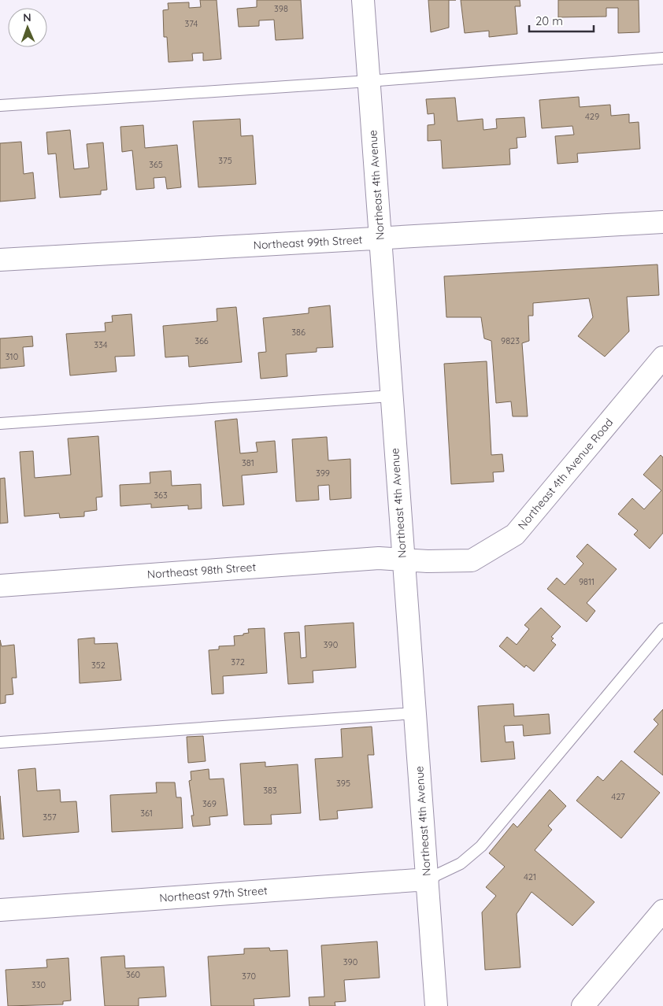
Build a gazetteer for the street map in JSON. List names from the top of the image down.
{
  "streets": {
    "street": [
      "Northeast 4th Avenue",
      "Northeast 99th Street",
      "Northeast 4th Avenue Road",
      "Northeast 98th Street",
      "Northeast 97th Street"
    ]
  },
  "crossings": [
    ["Northeast 4th Avenue", "Northeast 99th Street"],
    ["Northeast 4th Avenue", "Northeast 4th Avenue Road"],
    ["Northeast 4th Avenue", "Northeast 98th Street"],
    ["Northeast 4th Avenue", "Northeast 97th Street"],
    ["Northeast 4th Avenue Road", "Northeast 98th Street"]
  ],
  "house_numbers": [
    "398",
    "374",
    "429",
    "375",
    "365",
    "386",
    "366",
    "9823",
    "334",
    "310",
    "381",
    "399",
    "363",
    "9811",
    "390",
    "372",
    "352",
    "395",
    "383",
    "427",
    "369",
    "361",
    "357",
    "421",
    "390",
    "360",
    "370",
    "330"
  ],
  "scale_bar": "20 m",
  "north": "top"
}
